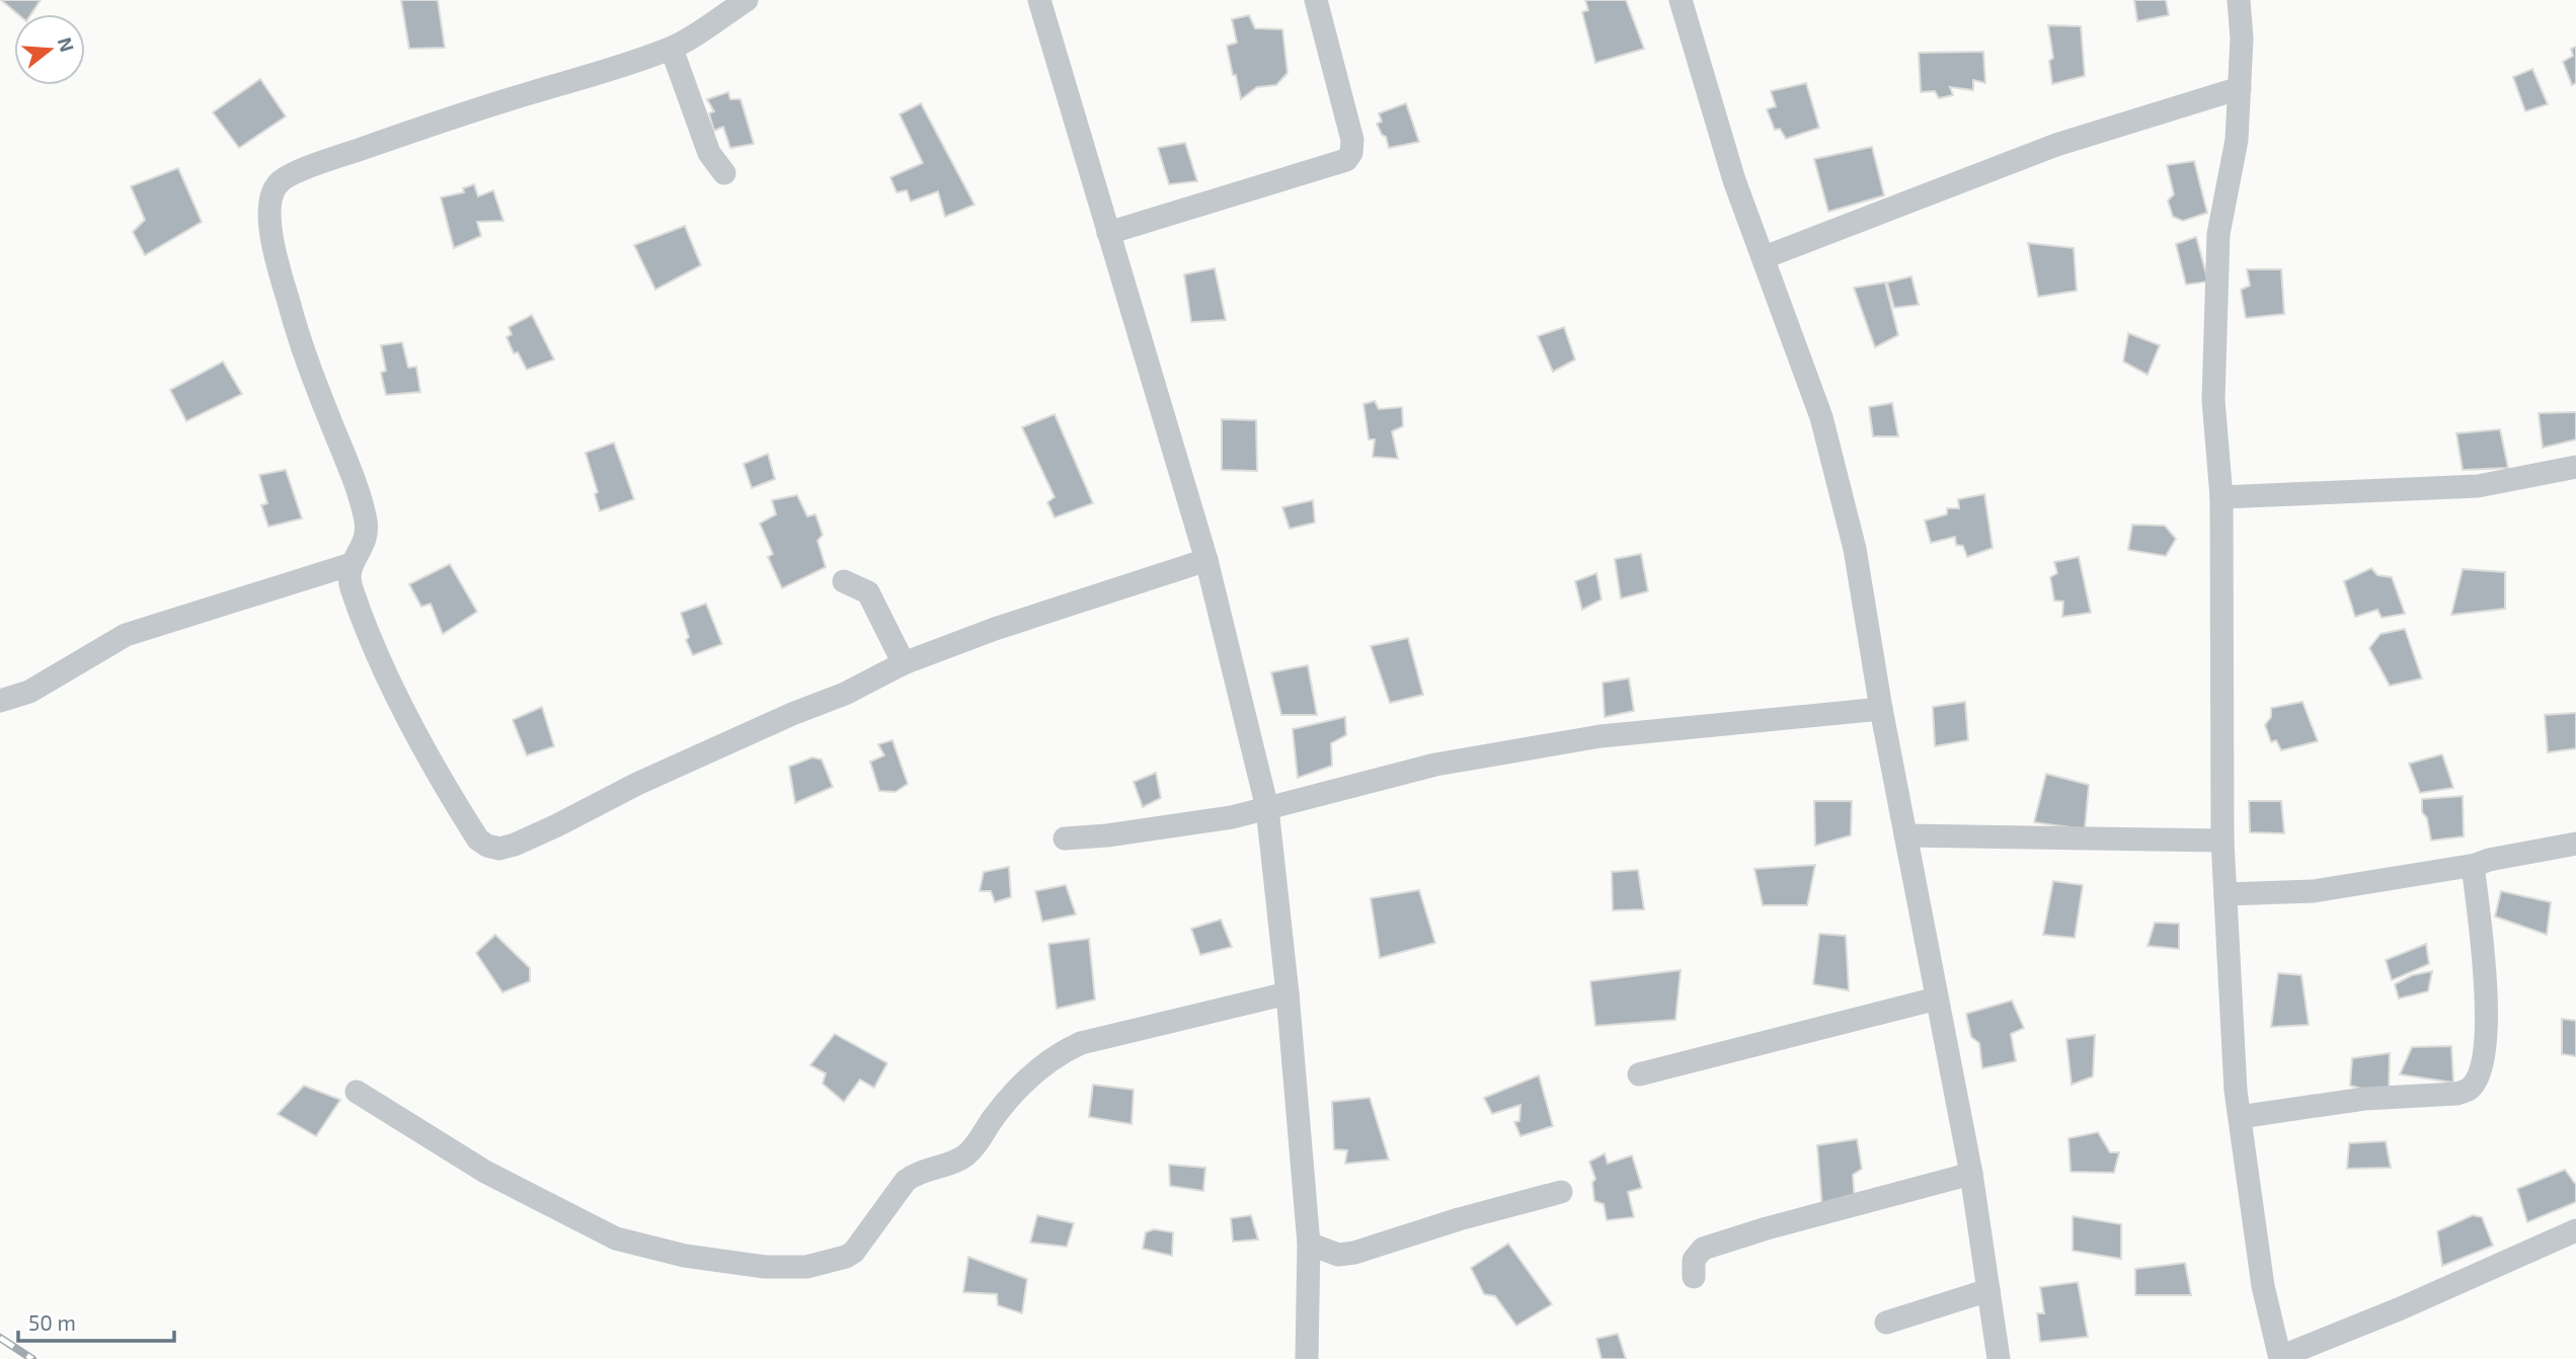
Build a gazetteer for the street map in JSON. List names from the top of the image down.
{
  "scale_bar": "50 m",
  "north": "right"
}
